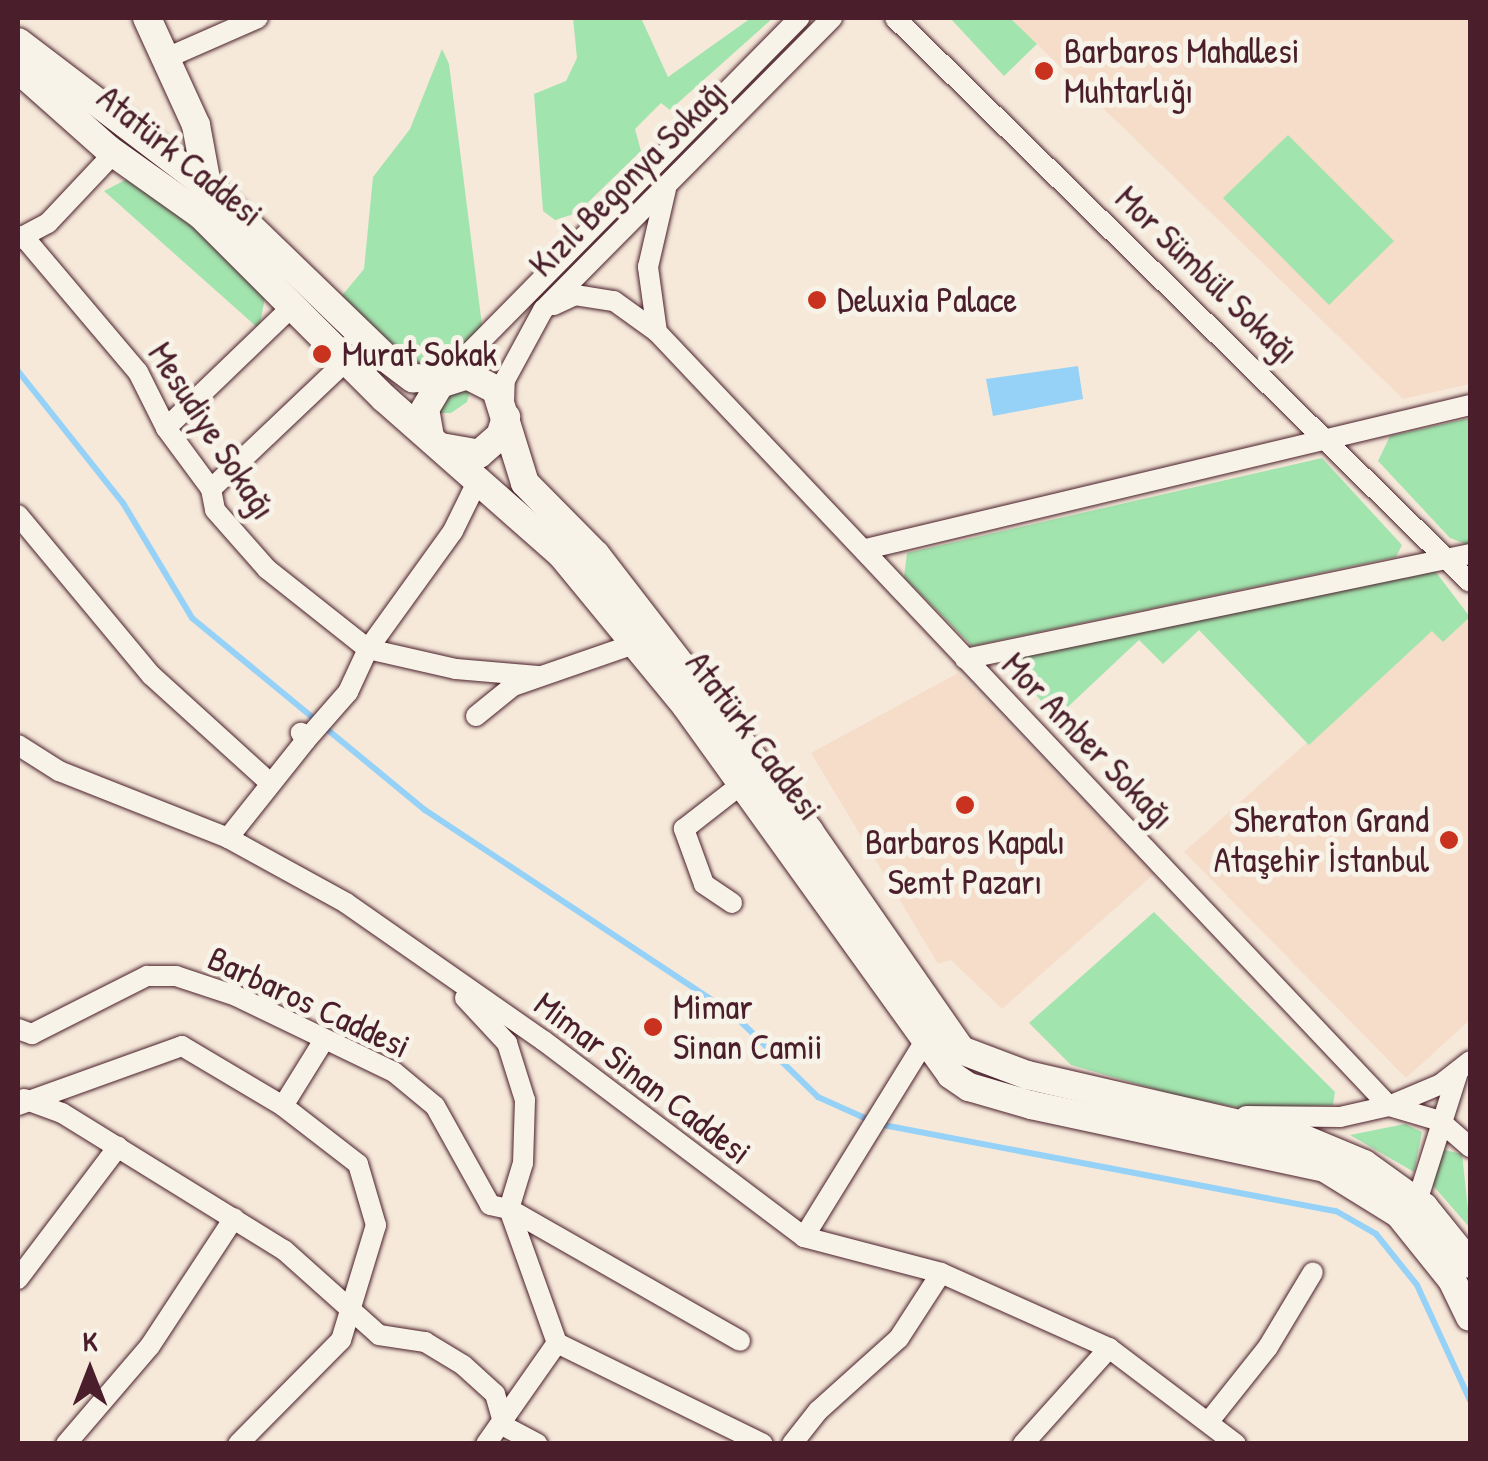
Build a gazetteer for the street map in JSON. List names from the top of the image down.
{
  "streets": {
    "main road": ["Atatürk Caddesi"],
    "street": [
      "Kızıl Begonya Sokağı",
      "Mor Sümbül Sokağı",
      "Mesudiye Sokağı",
      "Mor Amber Sokağı",
      "Barbaros Caddesi",
      "Mimar Sinan Caddesi"
    ]
  },
  "crossings": [
    ["Atatürk Caddesi", "Kızıl Begonya Sokağı"],
    ["Atatürk Caddesi", "Mesudiye Sokağı"],
    ["Kızıl Begonya Sokağı", "Mor Amber Sokağı"]
  ],
  "places": [
    "Barbaros Mahallesi Muhtarlığı",
    "Deluxia Palace",
    "Murat Sokak",
    "Barbaros Kapalı Semt Pazarı",
    "Sheraton Grand Ataşehir İstanbul",
    "Mimar Sinan Camii"
  ],
  "north": "top"
}
